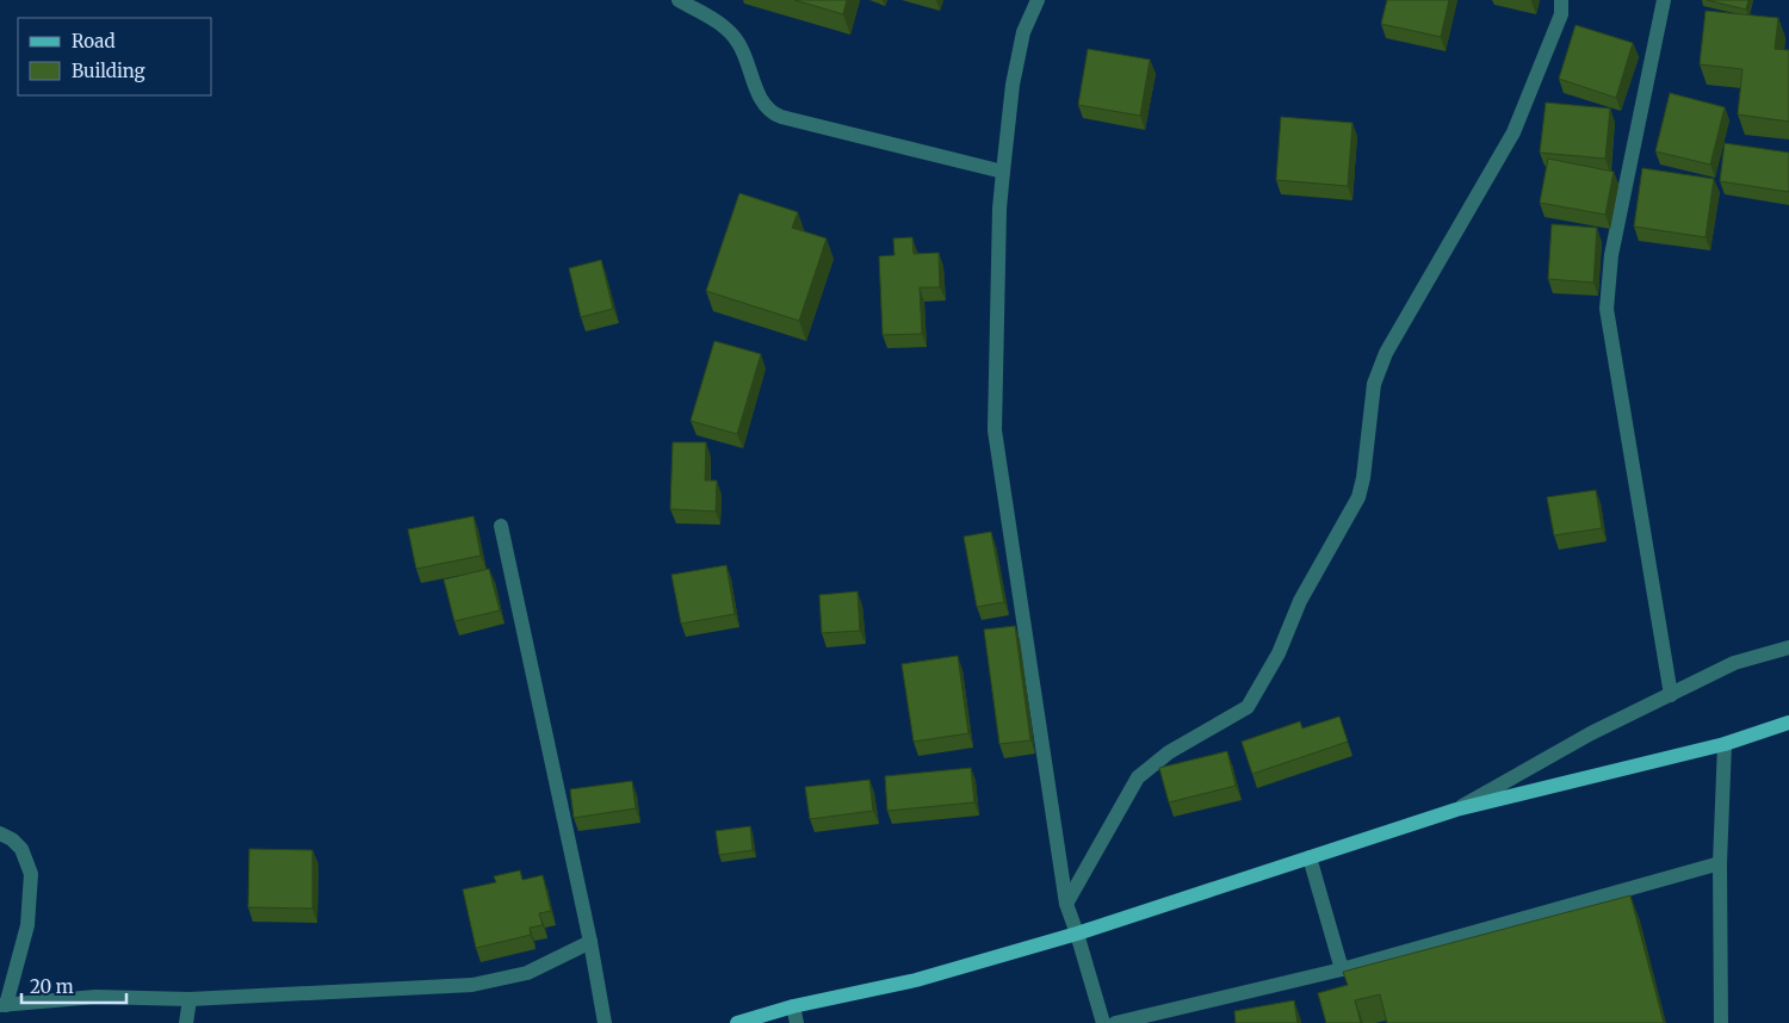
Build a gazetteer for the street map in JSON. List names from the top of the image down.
{
  "legend": ["Road", "Building"],
  "scale_bar": "20 m"
}
